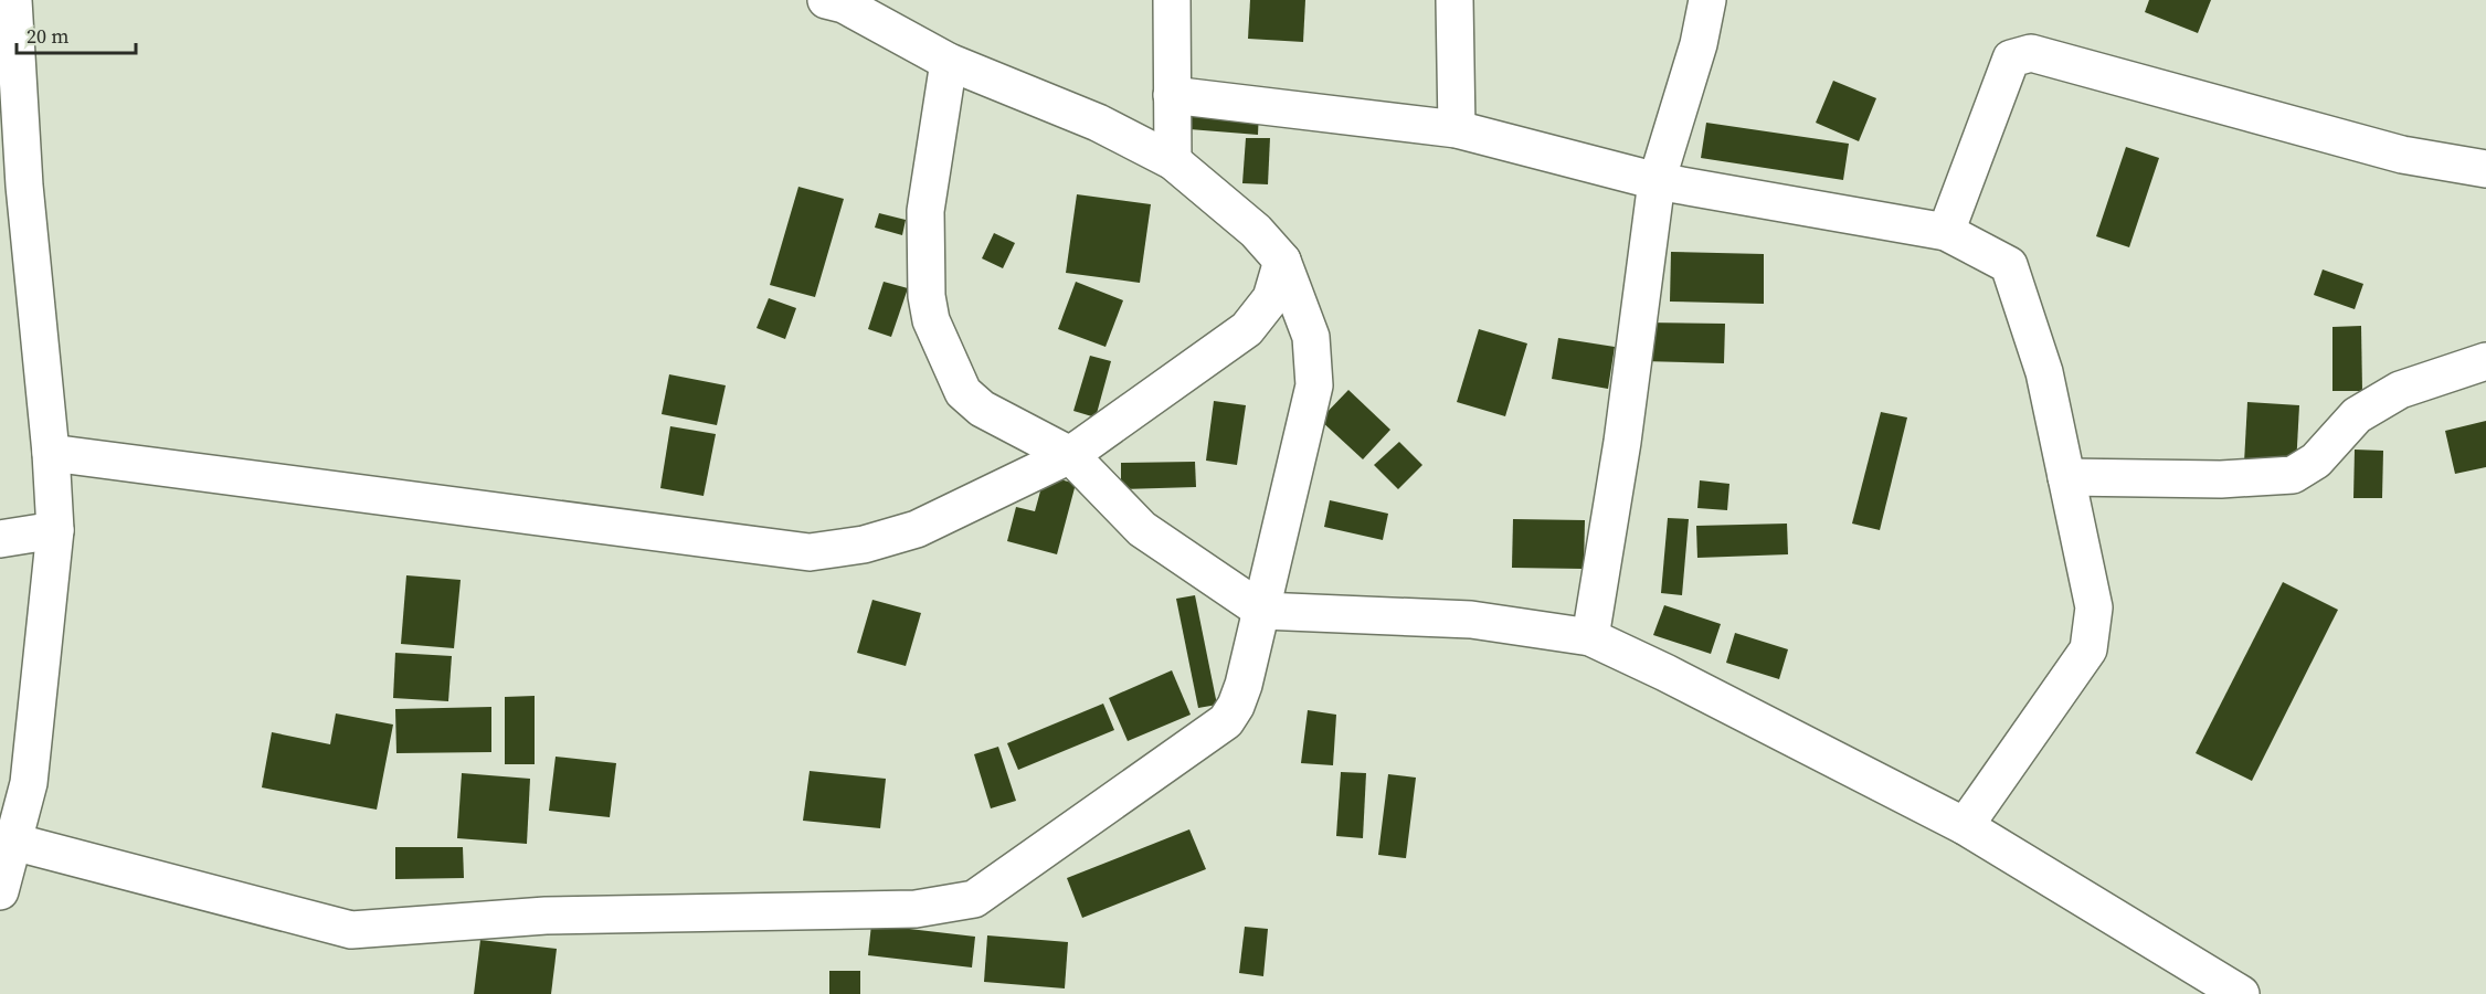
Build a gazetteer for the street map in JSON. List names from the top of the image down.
{
  "scale_bar": "20 m"
}
